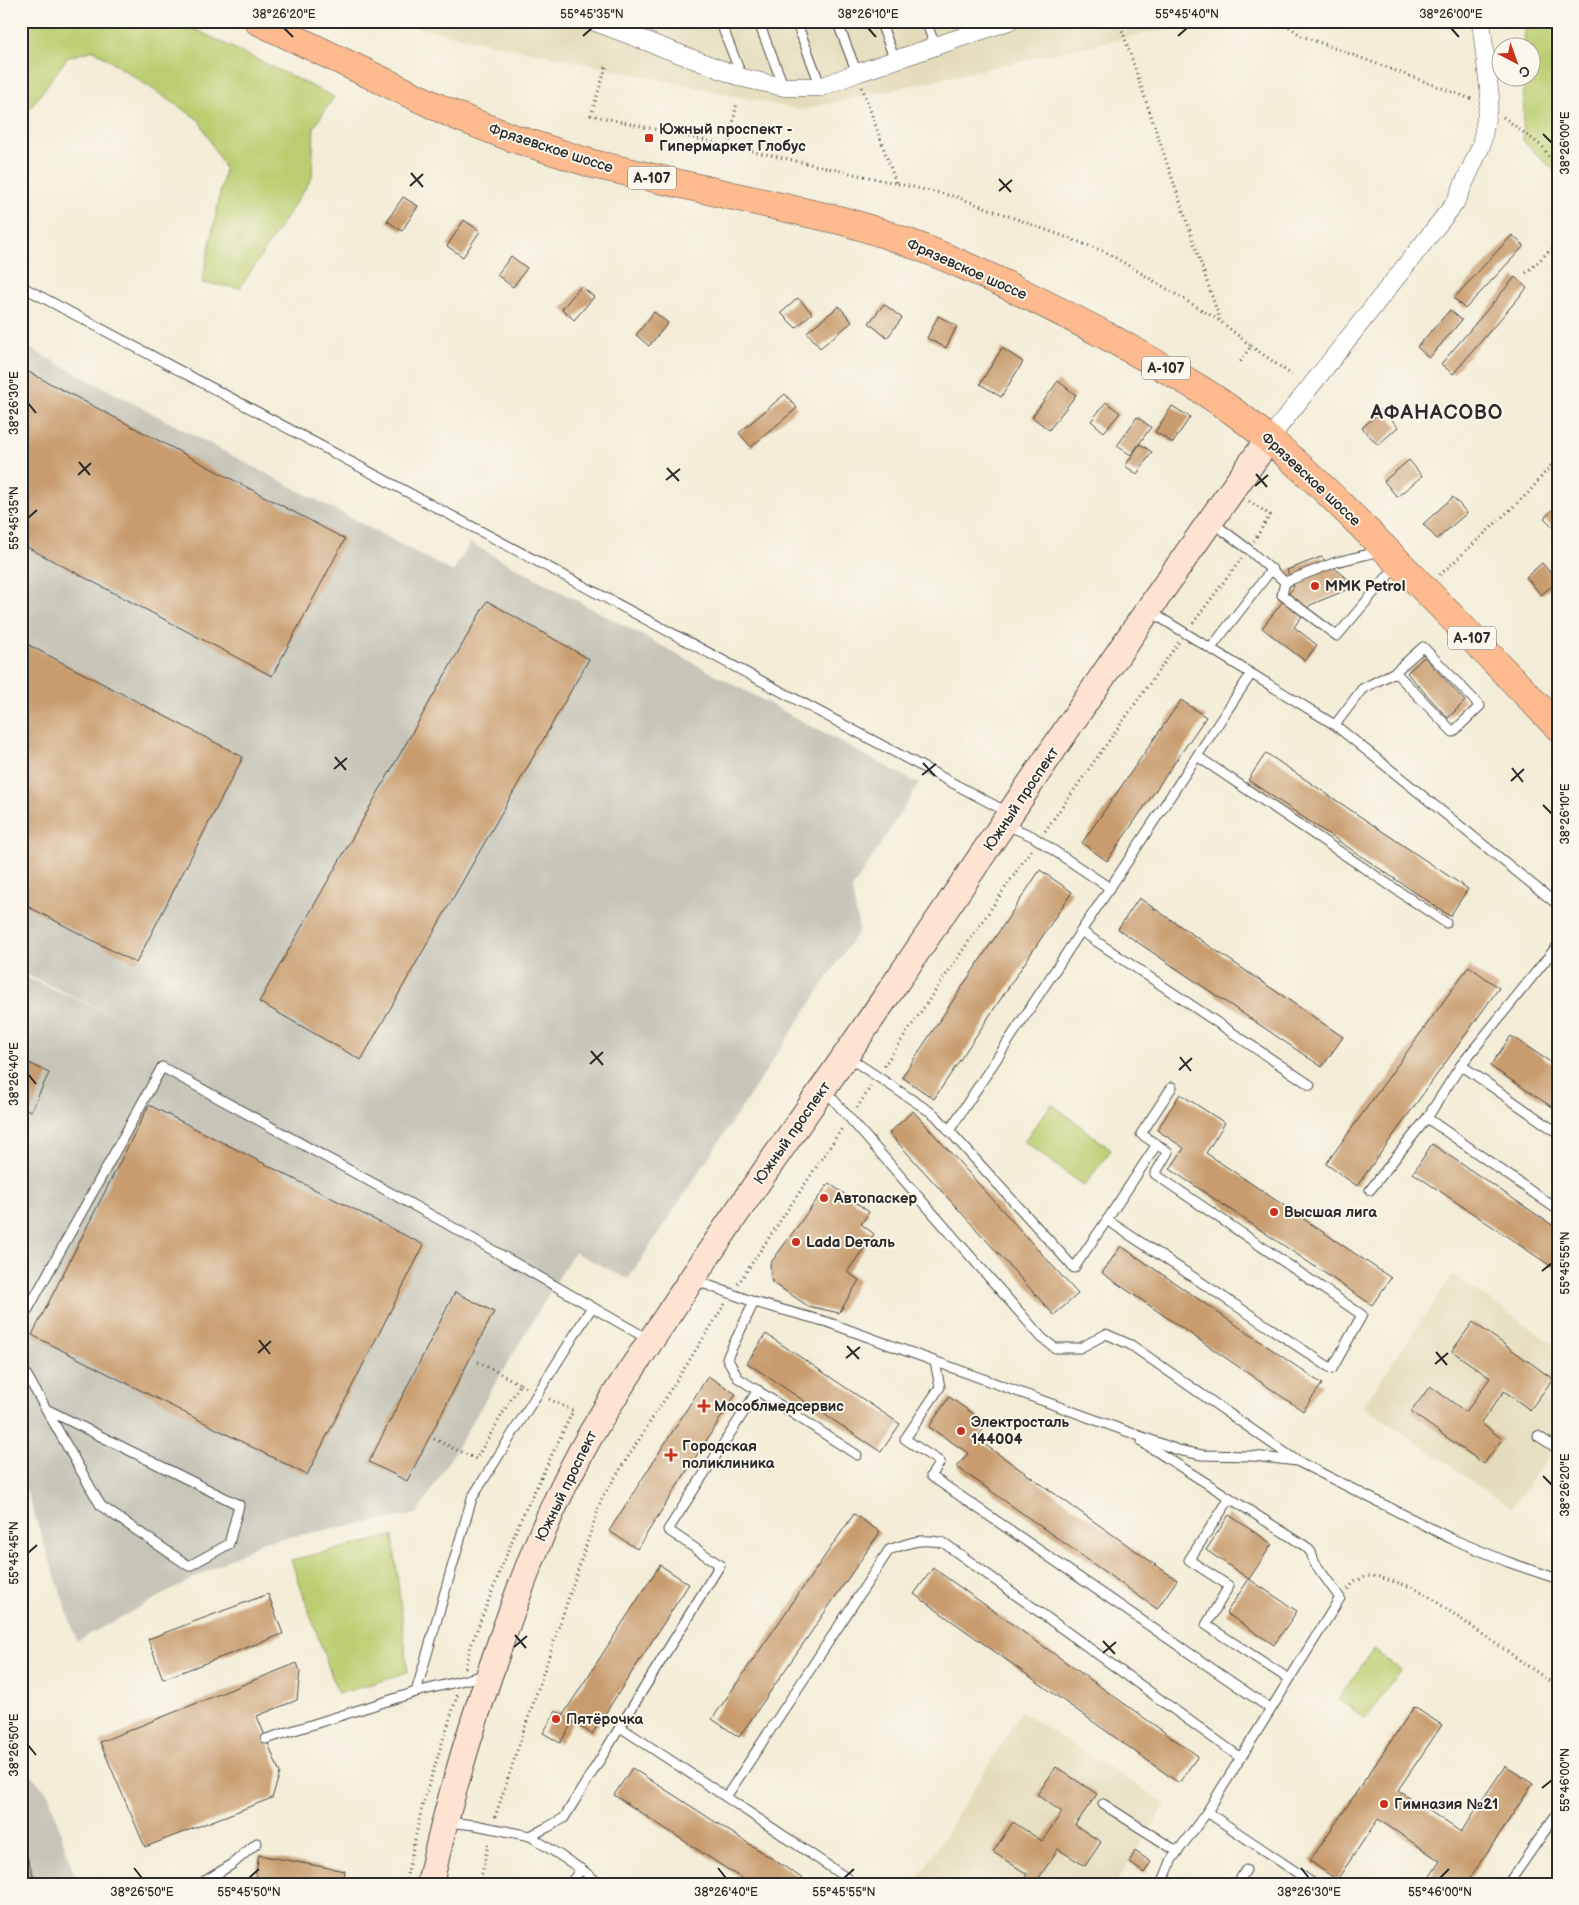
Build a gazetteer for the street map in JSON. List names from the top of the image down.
{
  "streets": {
    "highway": ["Фрязевское шоссе", "А-107"],
    "main road": ["Южный проспект"]
  },
  "crossings": [
    ["Фрязевское шоссе", "Южный проспект"]
  ],
  "districts": ["АФАНАСОВО"],
  "places": {
    "transit": ["Южный проспект - Гипермаркет Глобус"],
    "other": [
      "MMK Petrol",
      "Автопаскер",
      "Высшая лига",
      "Lada Dеталь",
      "Электросталь 144004",
      "Пятёрочка",
      "Гимназия №21"
    ],
    "health": ["Мособлмедсервис", "Городская поликлиника"]
  },
  "north": "bottom right",
  "coordinates": [
    "38°26'20\"E",
    "55°45'35\"N",
    "38°26'10\"E",
    "55°45'40\"N",
    "38°26'00\"E",
    "38°26'30\"E",
    "38°26'40\"E",
    "55°45'55\"N",
    "55°45'45\"N",
    "38°26'50\"E",
    "55°46'00\"N",
    "55°45'50\"N"
  ]
}
